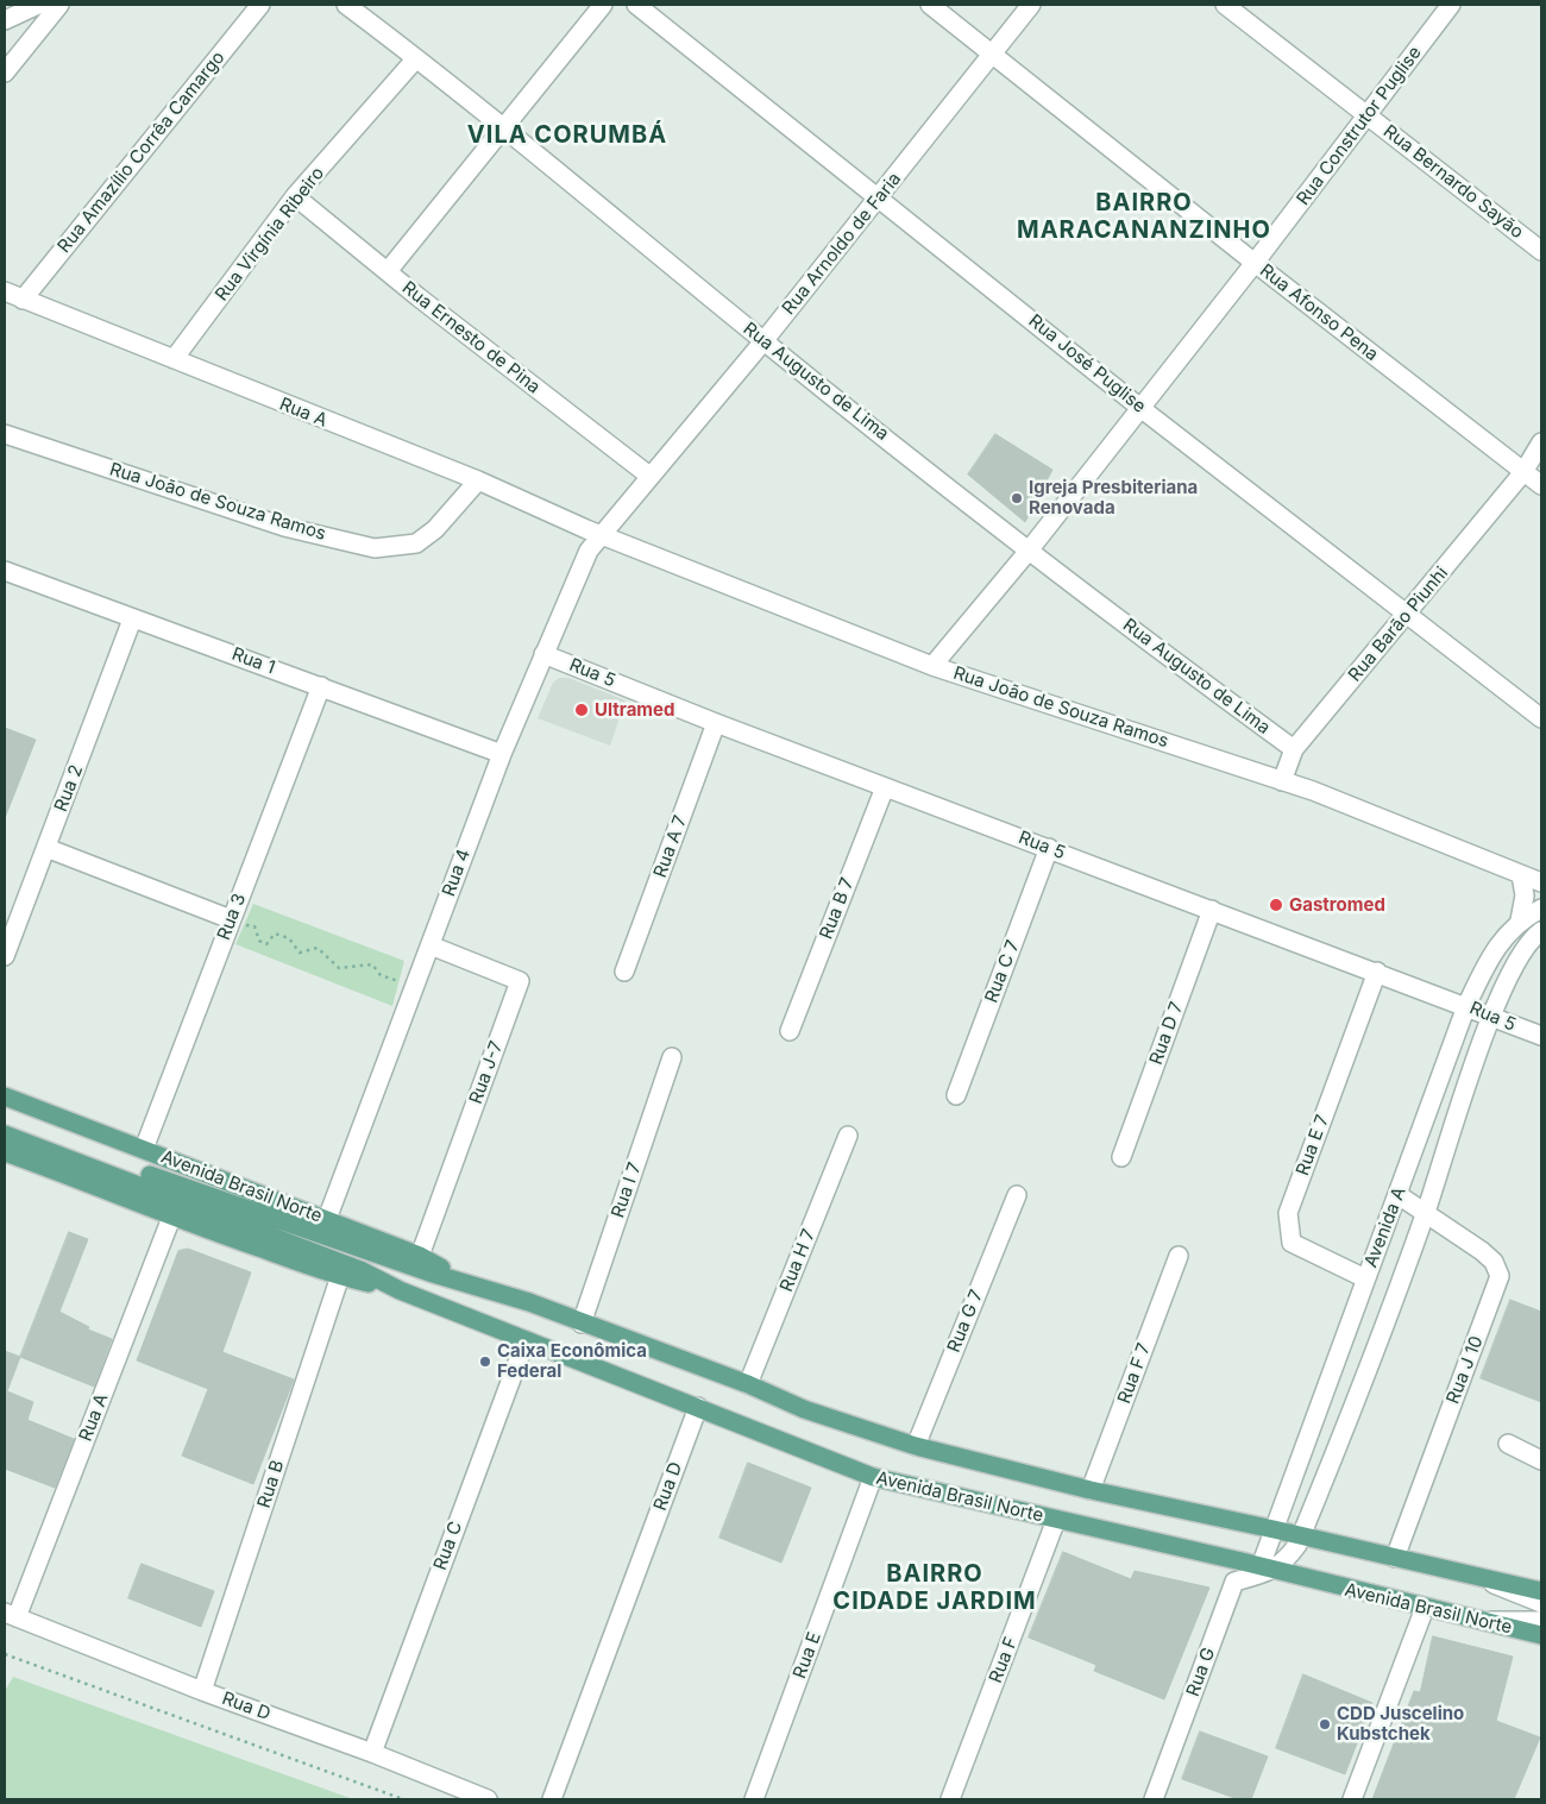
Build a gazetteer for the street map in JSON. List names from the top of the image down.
{
  "streets": {
    "main road": ["Avenida Brasil Norte"],
    "street": [
      "Rua Construtor Puglise",
      "Rua Amazílio Corrêa Camargo",
      "Rua Bernardo Sayão",
      "Rua Virgínia Ribeiro",
      "Rua Arnoldo de Faria",
      "Rua Afonso Pena",
      "Rua Ernesto de Pina",
      "Rua José Puglise",
      "Rua Augusto de Lima",
      "Rua A",
      "Rua João de Souza Ramos",
      "Rua Barão Piunhi",
      "Rua 1",
      "Rua 5",
      "Rua 2",
      "Rua A 7",
      "Rua 4",
      "Rua B 7",
      "Rua 3",
      "Rua C 7",
      "Rua D 7",
      "Rua J-7",
      "Rua E 7",
      "Rua I 7",
      "Avenida A",
      "Rua H 7",
      "Rua G 7",
      "Rua J 10",
      "Rua F 7",
      "Rua B",
      "Rua D",
      "Rua C",
      "Rua E",
      "Rua F",
      "Rua G"
    ]
  },
  "crossings": [
    ["Rua Construtor Puglise", "Rua Bernardo Sayão"],
    ["Rua Construtor Puglise", "Rua Afonso Pena"],
    ["Rua Construtor Puglise", "Rua José Puglise"],
    ["Rua Construtor Puglise", "Rua Augusto de Lima"],
    ["Rua Construtor Puglise", "Rua João de Souza Ramos"],
    ["Rua Amazílio Corrêa Camargo", "Rua A"],
    ["Rua Virgínia Ribeiro", "Rua Ernesto de Pina"],
    ["Rua Virgínia Ribeiro", "Rua Augusto de Lima"],
    ["Rua Virgínia Ribeiro", "Rua A"],
    ["Rua Arnoldo de Faria", "Rua Afonso Pena"],
    ["Rua Arnoldo de Faria", "Rua Ernesto de Pina"],
    ["Rua Arnoldo de Faria", "Rua José Puglise"],
    ["Rua Arnoldo de Faria", "Rua Augusto de Lima"],
    ["Rua Arnoldo de Faria", "Rua A"],
    ["Rua Arnoldo de Faria", "Rua João de Souza Ramos"],
    ["Rua Arnoldo de Faria", "Rua 4"],
    ["Rua Afonso Pena", "Rua Barão Piunhi"],
    ["Rua José Puglise", "Rua Barão Piunhi"],
    ["Rua Augusto de Lima", "Rua Barão Piunhi"],
    ["Rua A", "Rua João de Souza Ramos"],
    ["Rua A", "Rua 4"],
    ["Rua A", "Avenida Brasil Norte"],
    ["Rua A", "Rua D"],
    ["Rua João de Souza Ramos", "Rua Barão Piunhi"],
    ["Rua João de Souza Ramos", "Rua 4"],
    ["Rua 1", "Rua 2"],
    ["Rua 1", "Rua 4"],
    ["Rua 1", "Rua 3"],
    ["Rua 5", "Rua A 7"],
    ["Rua 5", "Rua 4"],
    ["Rua 5", "Rua B 7"],
    ["Rua 5", "Rua C 7"],
    ["Rua 5", "Rua D 7"],
    ["Rua 5", "Rua E 7"],
    ["Rua 5", "Avenida A"],
    ["Rua 4", "Rua J-7"],
    ["Rua 4", "Avenida Brasil Norte"],
    ["Rua 3", "Avenida Brasil Norte"],
    ["Rua J-7", "Avenida Brasil Norte"],
    ["Rua E 7", "Avenida A"],
    ["Avenida Brasil Norte", "Rua I 7"],
    ["Avenida Brasil Norte", "Avenida A"],
    ["Avenida Brasil Norte", "Rua H 7"],
    ["Avenida Brasil Norte", "Rua G 7"],
    ["Avenida Brasil Norte", "Rua J 10"],
    ["Avenida Brasil Norte", "Rua F 7"],
    ["Avenida Brasil Norte", "Rua B"],
    ["Avenida Brasil Norte", "Rua D"],
    ["Avenida Brasil Norte", "Rua C"],
    ["Avenida Brasil Norte", "Rua E"],
    ["Avenida Brasil Norte", "Rua F"],
    ["Avenida Brasil Norte", "Rua G"],
    ["Avenida A", "Rua J 10"],
    ["Avenida A", "Rua G"],
    ["Rua B", "Rua D"],
    ["Rua D", "Rua C"]
  ],
  "districts": ["VILA CORUMBÁ", "BAIRRO MARACANANZINHO", "BAIRRO CIDADE JARDIM"],
  "places": [
    "Igreja Presbiteriana Renovada",
    "Ultramed",
    "Gastromed",
    "Caixa Econômica Federal",
    "CDD Juscelino Kubstchek"
  ]
}
